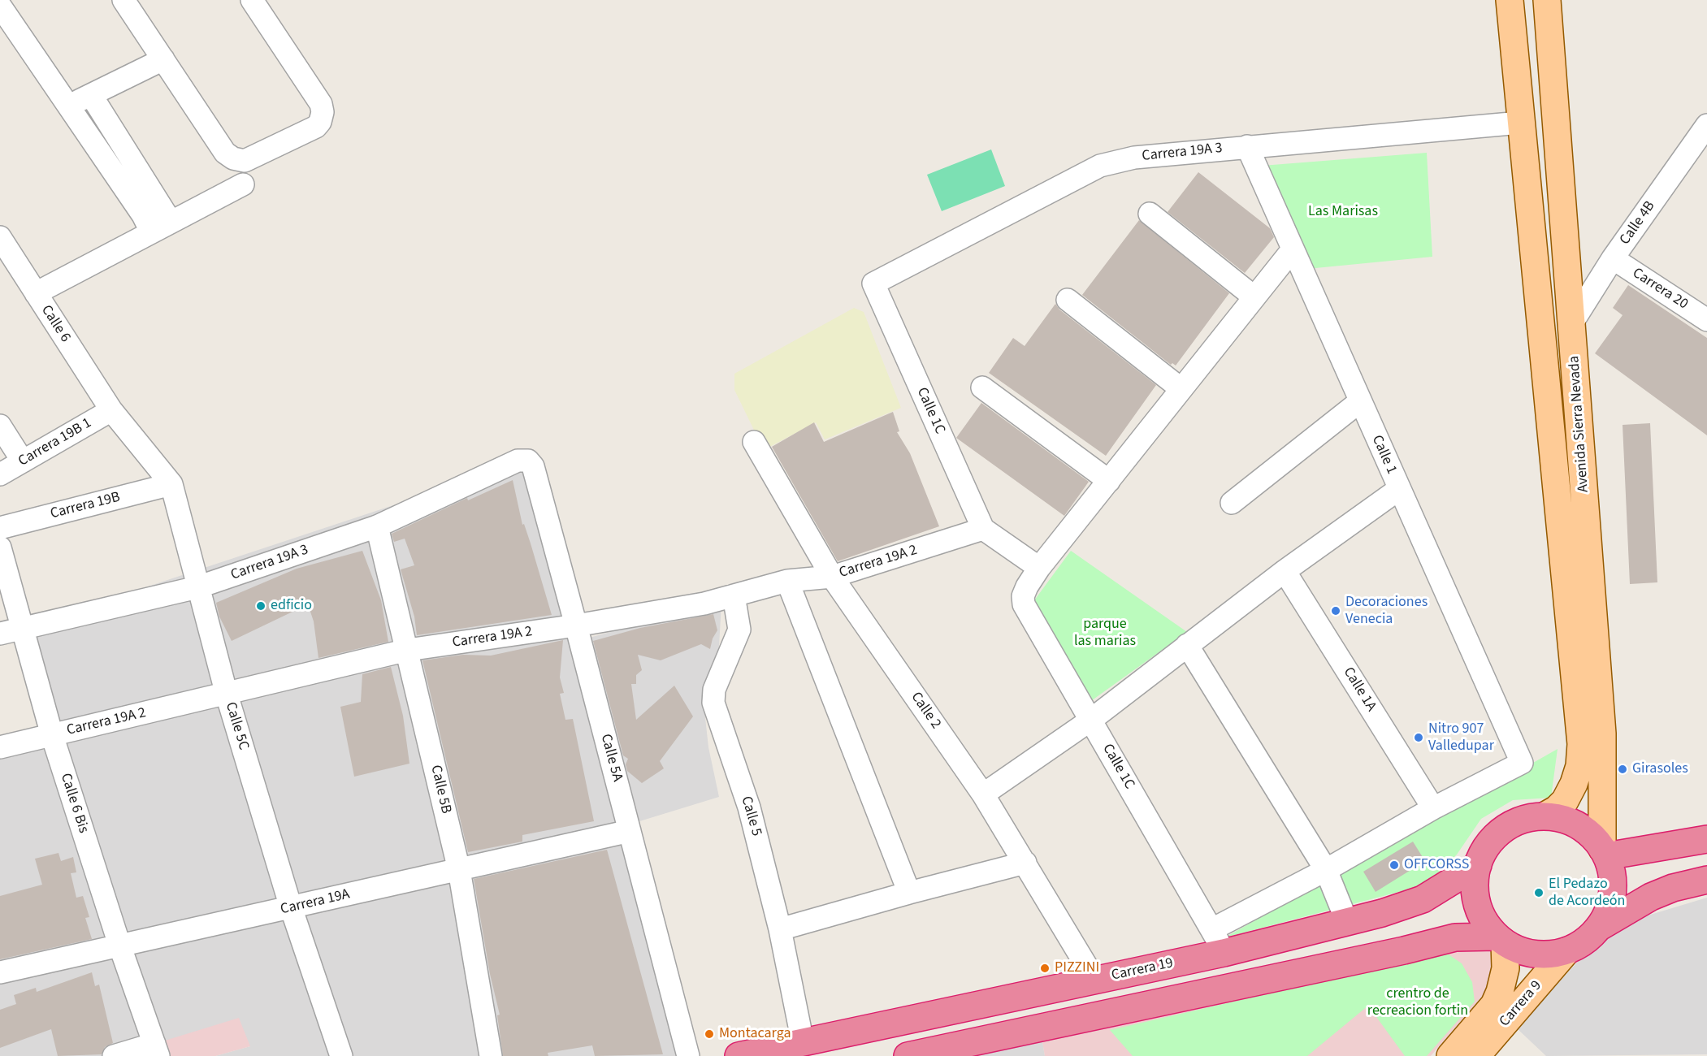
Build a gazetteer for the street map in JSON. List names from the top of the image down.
{
  "streets": {
    "highway": ["Carrera 19"],
    "main road": ["Avenida Sierra Nevada", "Carrera 9"],
    "street": [
      "Carrera 19A 3",
      "Calle 4B",
      "Carrera 20",
      "Calle 6",
      "Calle 1C",
      "Carrera 19B 1",
      "Calle 1",
      "Carrera 19B",
      "Carrera 19A 2",
      "Calle 1A",
      "Calle 2",
      "Calle 5C",
      "Calle 5A",
      "Calle 5B",
      "Calle 6 Bis",
      "Calle 5",
      "Carrera 19A"
    ]
  },
  "crossings": [
    ["Carrera 19A 3", "Calle 1C"],
    ["Carrera 19A 3", "Avenida Sierra Nevada"],
    ["Carrera 19A 3", "Calle 1"],
    ["Carrera 19A 3", "Calle 5C"],
    ["Carrera 19A 3", "Calle 5A"],
    ["Carrera 19A 3", "Calle 5B"],
    ["Carrera 19A 3", "Calle 6 Bis"],
    ["Calle 4B", "Carrera 20"],
    ["Calle 4B", "Avenida Sierra Nevada"],
    ["Calle 6", "Carrera 19B 1"],
    ["Calle 6", "Calle 5C"],
    ["Calle 1C", "Carrera 19A 2"],
    ["Calle 1C", "Carrera 19"],
    ["Avenida Sierra Nevada", "Carrera 19"],
    ["Avenida Sierra Nevada", "Carrera 9"],
    ["Carrera 19B 1", "Calle 5C"],
    ["Calle 1", "Calle 1A"],
    ["Carrera 19B", "Calle 5C"],
    ["Carrera 19A 2", "Calle 2"],
    ["Carrera 19A 2", "Calle 5C"],
    ["Carrera 19A 2", "Calle 5A"],
    ["Carrera 19A 2", "Calle 5B"],
    ["Carrera 19A 2", "Calle 6 Bis"],
    ["Carrera 19A 2", "Calle 5"],
    ["Calle 2", "Carrera 19"],
    ["Calle 5C", "Carrera 19A"],
    ["Calle 5A", "Carrera 19A"],
    ["Calle 5B", "Carrera 19A"],
    ["Calle 6 Bis", "Carrera 19A"],
    ["Calle 5", "Carrera 19"],
    ["Carrera 19", "Carrera 9"]
  ],
  "parks": ["Las Marisas", "parque las marias", "crentro de recreacion fortin"],
  "places": [
    "edficio",
    "Decoraciones Venecia",
    "Nitro 907 Valledupar",
    "Girasoles",
    "OFFCORSS",
    "El Pedazo de Acordeón",
    "PIZZINI",
    "Montacarga"
  ]
}
